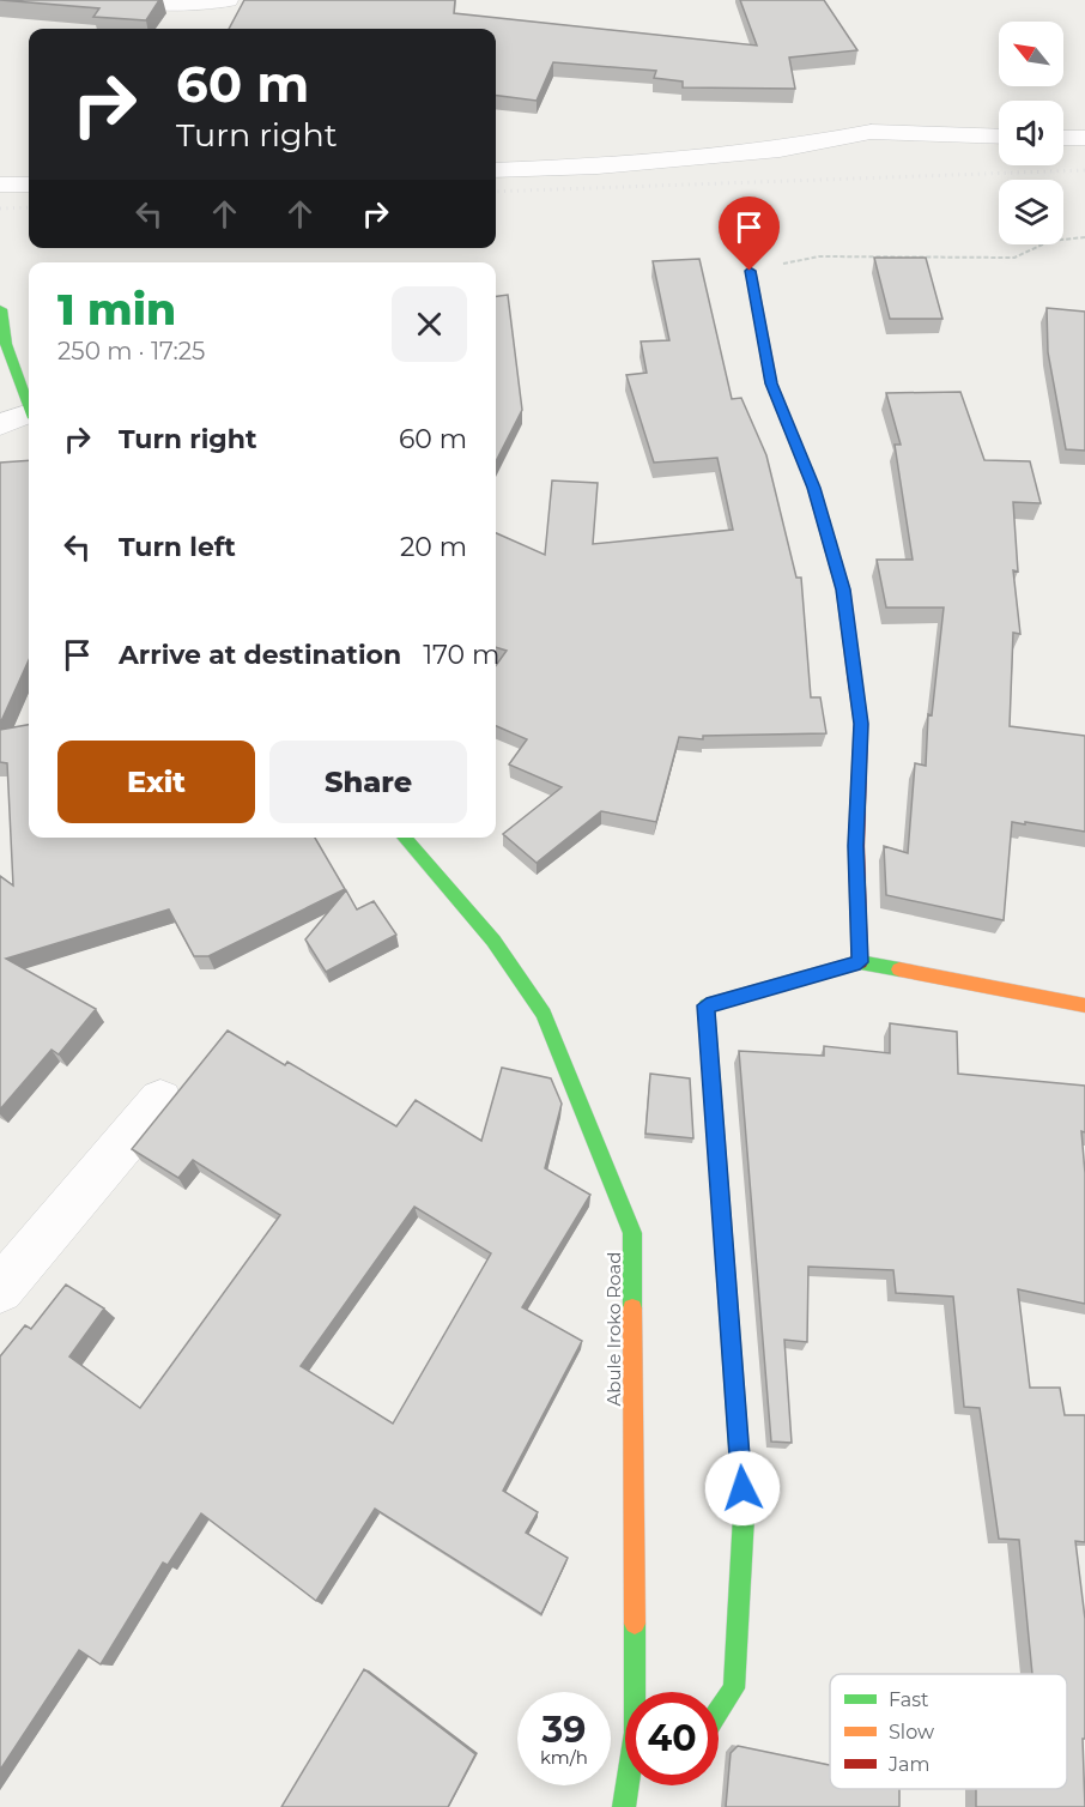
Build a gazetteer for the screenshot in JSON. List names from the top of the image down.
{
  "streets": {
    "street": ["Abule Iroko Road"]
  },
  "legend": ["Fast", "Slow", "Jam"],
  "north": "top left",
  "page": {
    "turn": ["60 m", "Turn right"],
    "heading": ["1 min", "250 m · 17:25"],
    "list": [
      {
        "name": "Turn right",
        "value": "60 m"
      },
      {
        "name": "Turn left",
        "value": "20 m"
      },
      {
        "name": "Arrive at destination",
        "value": "170 m"
      }
    ],
    "buttons": ["Exit", "Share"],
    "speed": "39 km/h",
    "limit": "40"
  }
}
